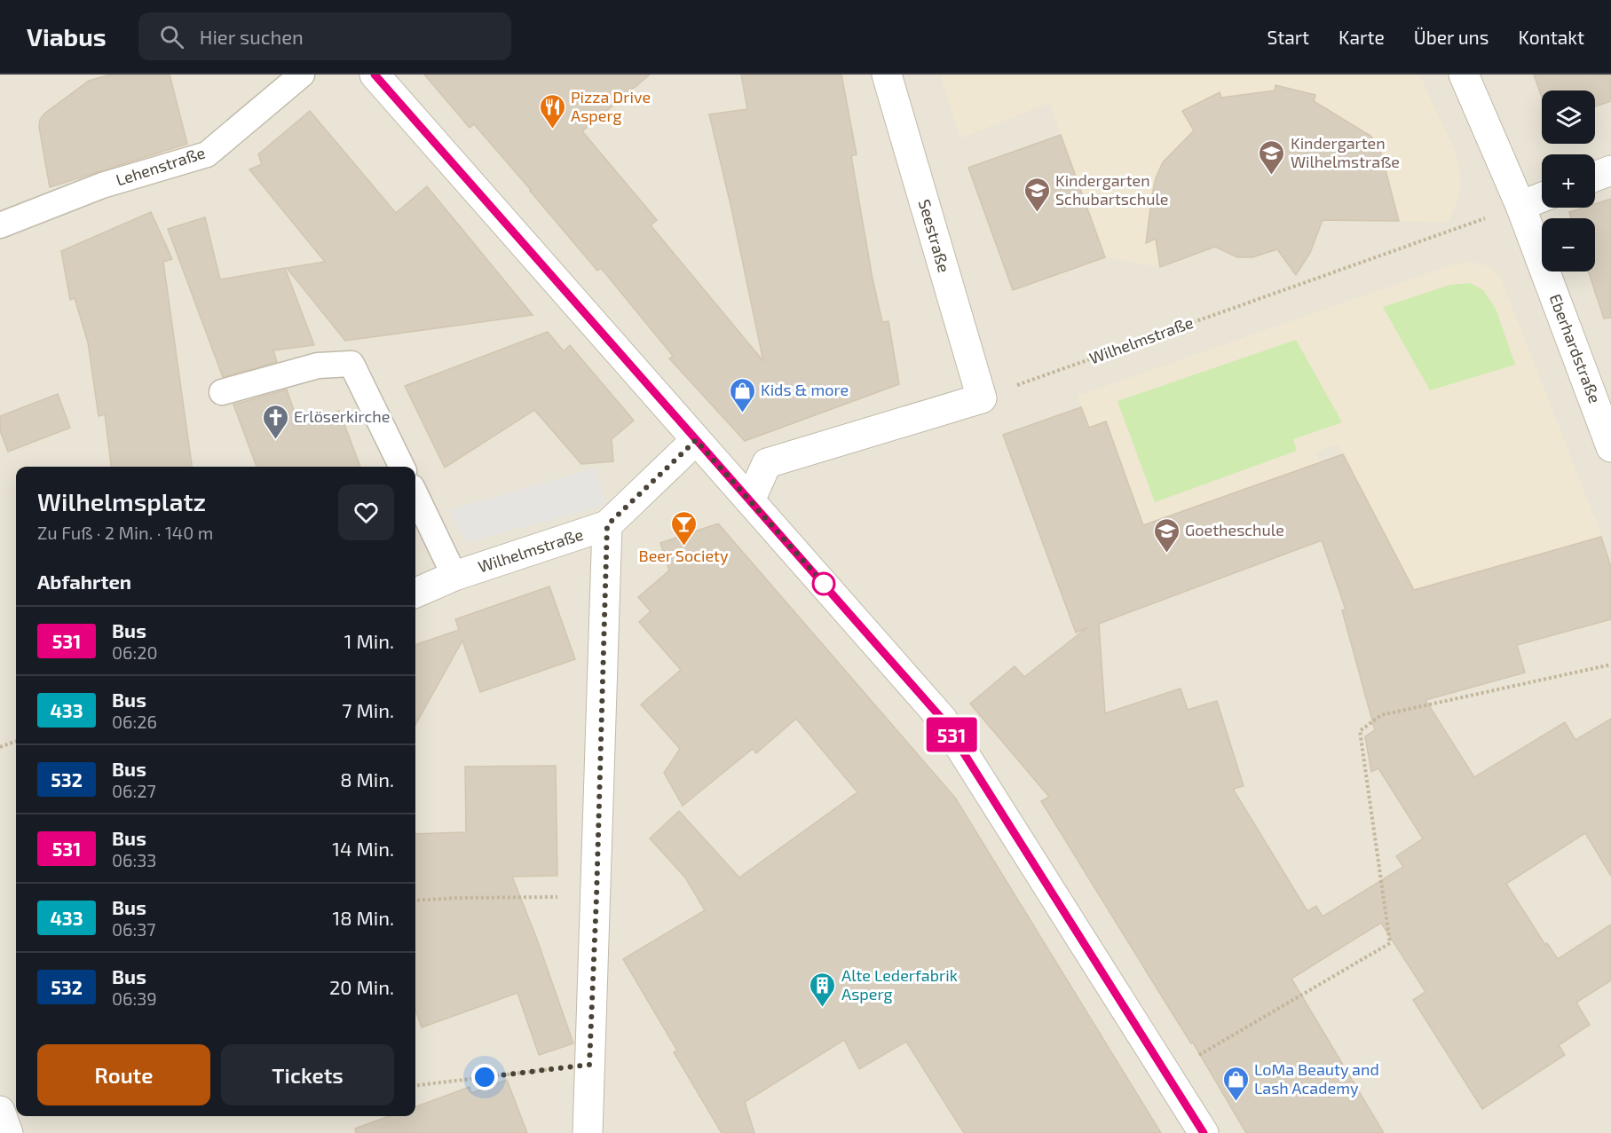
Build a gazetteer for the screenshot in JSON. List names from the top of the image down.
{
  "streets": {
    "street": ["Seestraße", "Wilhelmstraße", "Eberhardstraße"],
    "lane": ["Lehenstraße"]
  },
  "crossings": [
    ["Seestraße", "Wilhelmstraße"],
    ["Wilhelmstraße", "Eberhardstraße"]
  ],
  "places": {
    "restaurant": ["Pizza Drive Asperg"],
    "school or university": ["Kindergarten Wilhelmstraße", "Kindergarten Schubartschule", "Goetheschule"],
    "shop": ["Kids & more", "LoMa Beauty and Lash Academy"],
    "church": ["Erlöserkirche"],
    "bar": ["Beer Society"],
    "building": ["Alte Lederfabrik Asperg"]
  },
  "lines": ["bus line 531"],
  "page": {
    "header": "Viabus",
    "search": "Hier suchen",
    "nav": [
      "Start",
      "Karte",
      "Über uns",
      "Kontakt"
    ],
    "on_map": "531",
    "map_buttons": ["+", "−"],
    "heading": [
      ["Wilhelmsplatz", "Zu Fuß · 2 Min. · 140 m"],
      "Abfahrten"
    ],
    "list": [
      {
        "mark": "531",
        "name": "Bus",
        "note": "06:20",
        "value": "1 Min."
      },
      {
        "mark": "433",
        "name": "Bus",
        "note": "06:26",
        "value": "7 Min."
      },
      {
        "mark": "532",
        "name": "Bus",
        "note": "06:27",
        "value": "8 Min."
      },
      {
        "mark": "531",
        "name": "Bus",
        "note": "06:33",
        "value": "14 Min."
      },
      {
        "mark": "433",
        "name": "Bus",
        "note": "06:37",
        "value": "18 Min."
      },
      {
        "mark": "532",
        "name": "Bus",
        "note": "06:39",
        "value": "20 Min."
      }
    ],
    "buttons": ["Route", "Tickets"]
  }
}
